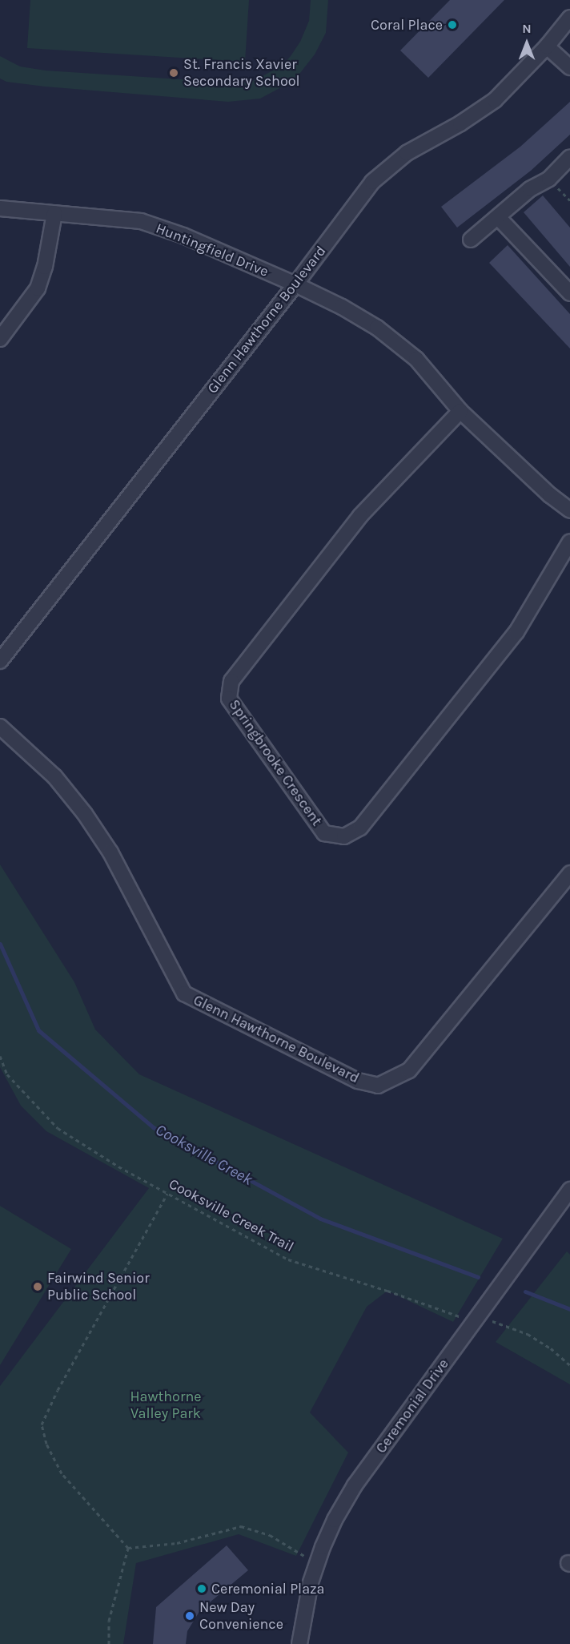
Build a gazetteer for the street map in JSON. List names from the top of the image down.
{
  "streets": {
    "street": [
      "Huntingfield Drive",
      "Glenn Hawthorne Boulevard",
      "Springbrooke Crescent",
      "Ceremonial Drive"
    ],
    "path": ["Cooksville Creek Trail"]
  },
  "crossings": [
    ["Huntingfield Drive", "Glenn Hawthorne Boulevard"],
    ["Huntingfield Drive", "Springbrooke Crescent"],
    ["Cooksville Creek Trail", "Ceremonial Drive"]
  ],
  "water": ["Cooksville Creek"],
  "parks": ["Hawthorne Valley Park"],
  "places": [
    "Coral Place",
    "St. Francis Xavier Secondary School",
    "Fairwind Senior Public School",
    "Ceremonial Plaza",
    "New Day Convenience"
  ],
  "north": "top"
}
